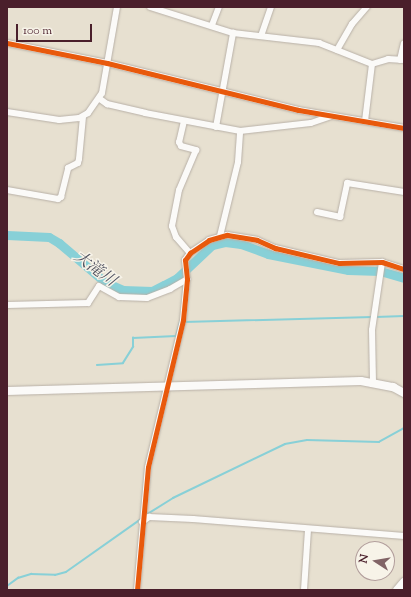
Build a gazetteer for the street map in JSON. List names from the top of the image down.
{
  "water": ["大滝川"],
  "scale_bar": "100 m",
  "north": "left"
}
